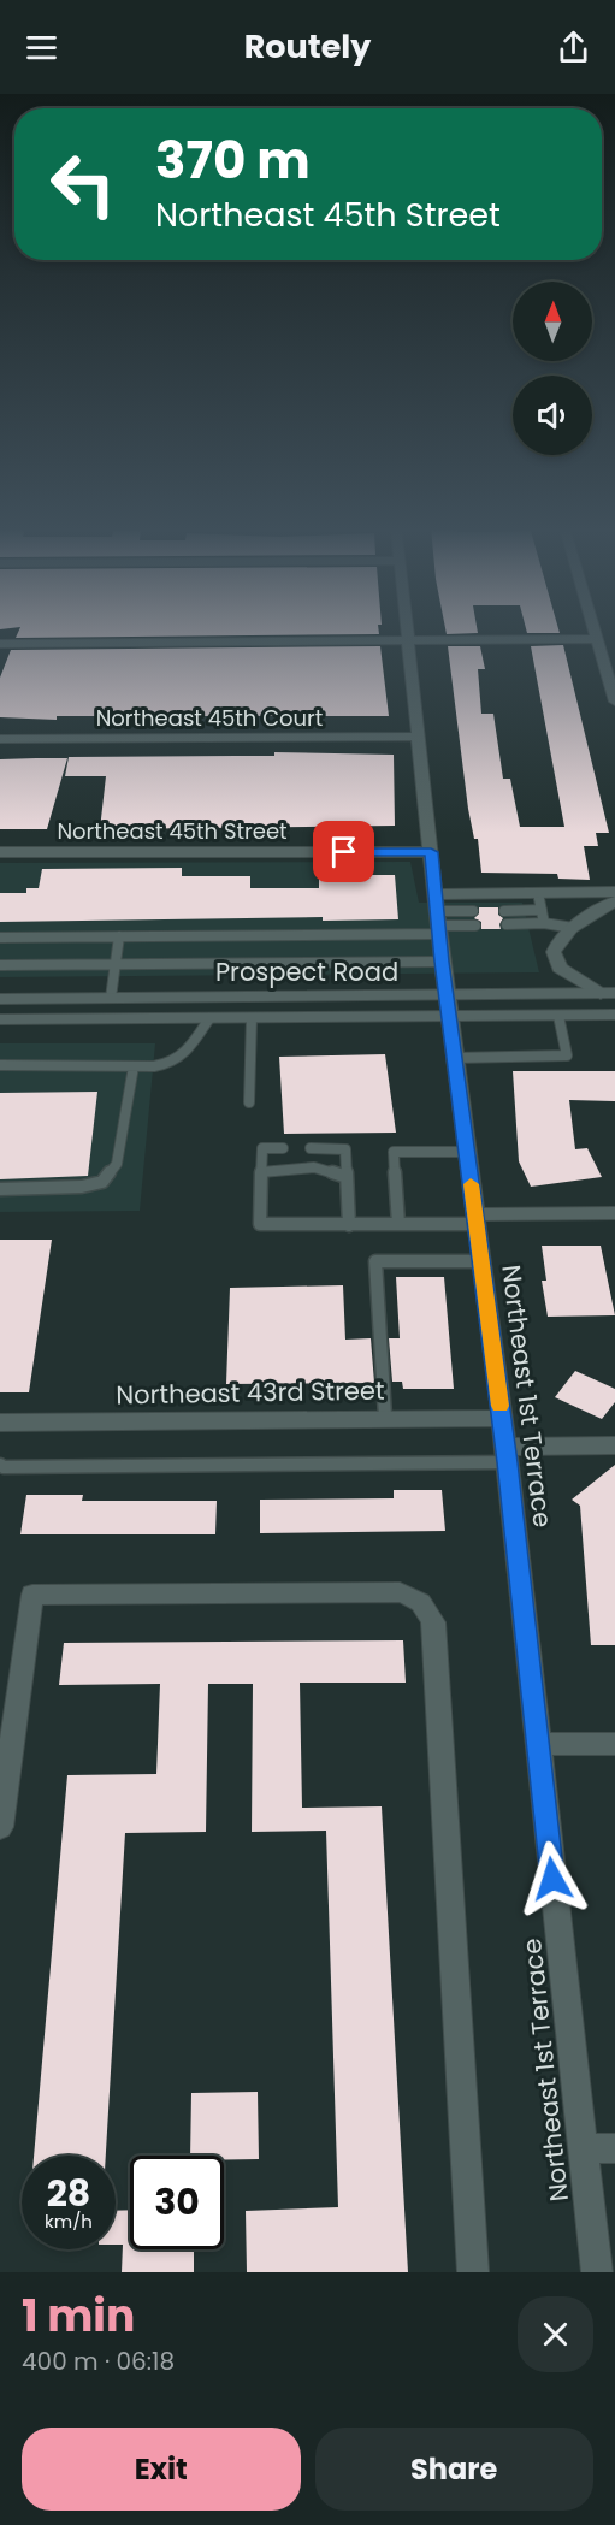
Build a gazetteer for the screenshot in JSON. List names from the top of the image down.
{
  "streets": {
    "street": [
      "Northeast 45th Court",
      "Northeast 45th Street",
      "Prospect Road",
      "Northeast 43rd Street",
      "Northeast 1st Terrace"
    ]
  },
  "crossings": [
    ["Northeast 45th Court", "Northeast 1st Terrace"],
    ["Northeast 45th Street", "Northeast 1st Terrace"],
    ["Prospect Road", "Northeast 1st Terrace"],
    ["Northeast 43rd Street", "Northeast 1st Terrace"]
  ],
  "north": "top",
  "page": {
    "header": "Routely",
    "turn": ["370 m", "Northeast 45th Street"],
    "speed": "28 km/h",
    "limit": "30",
    "heading": ["1 min", "400 m · 06:18"],
    "buttons": ["Exit", "Share"]
  }
}
